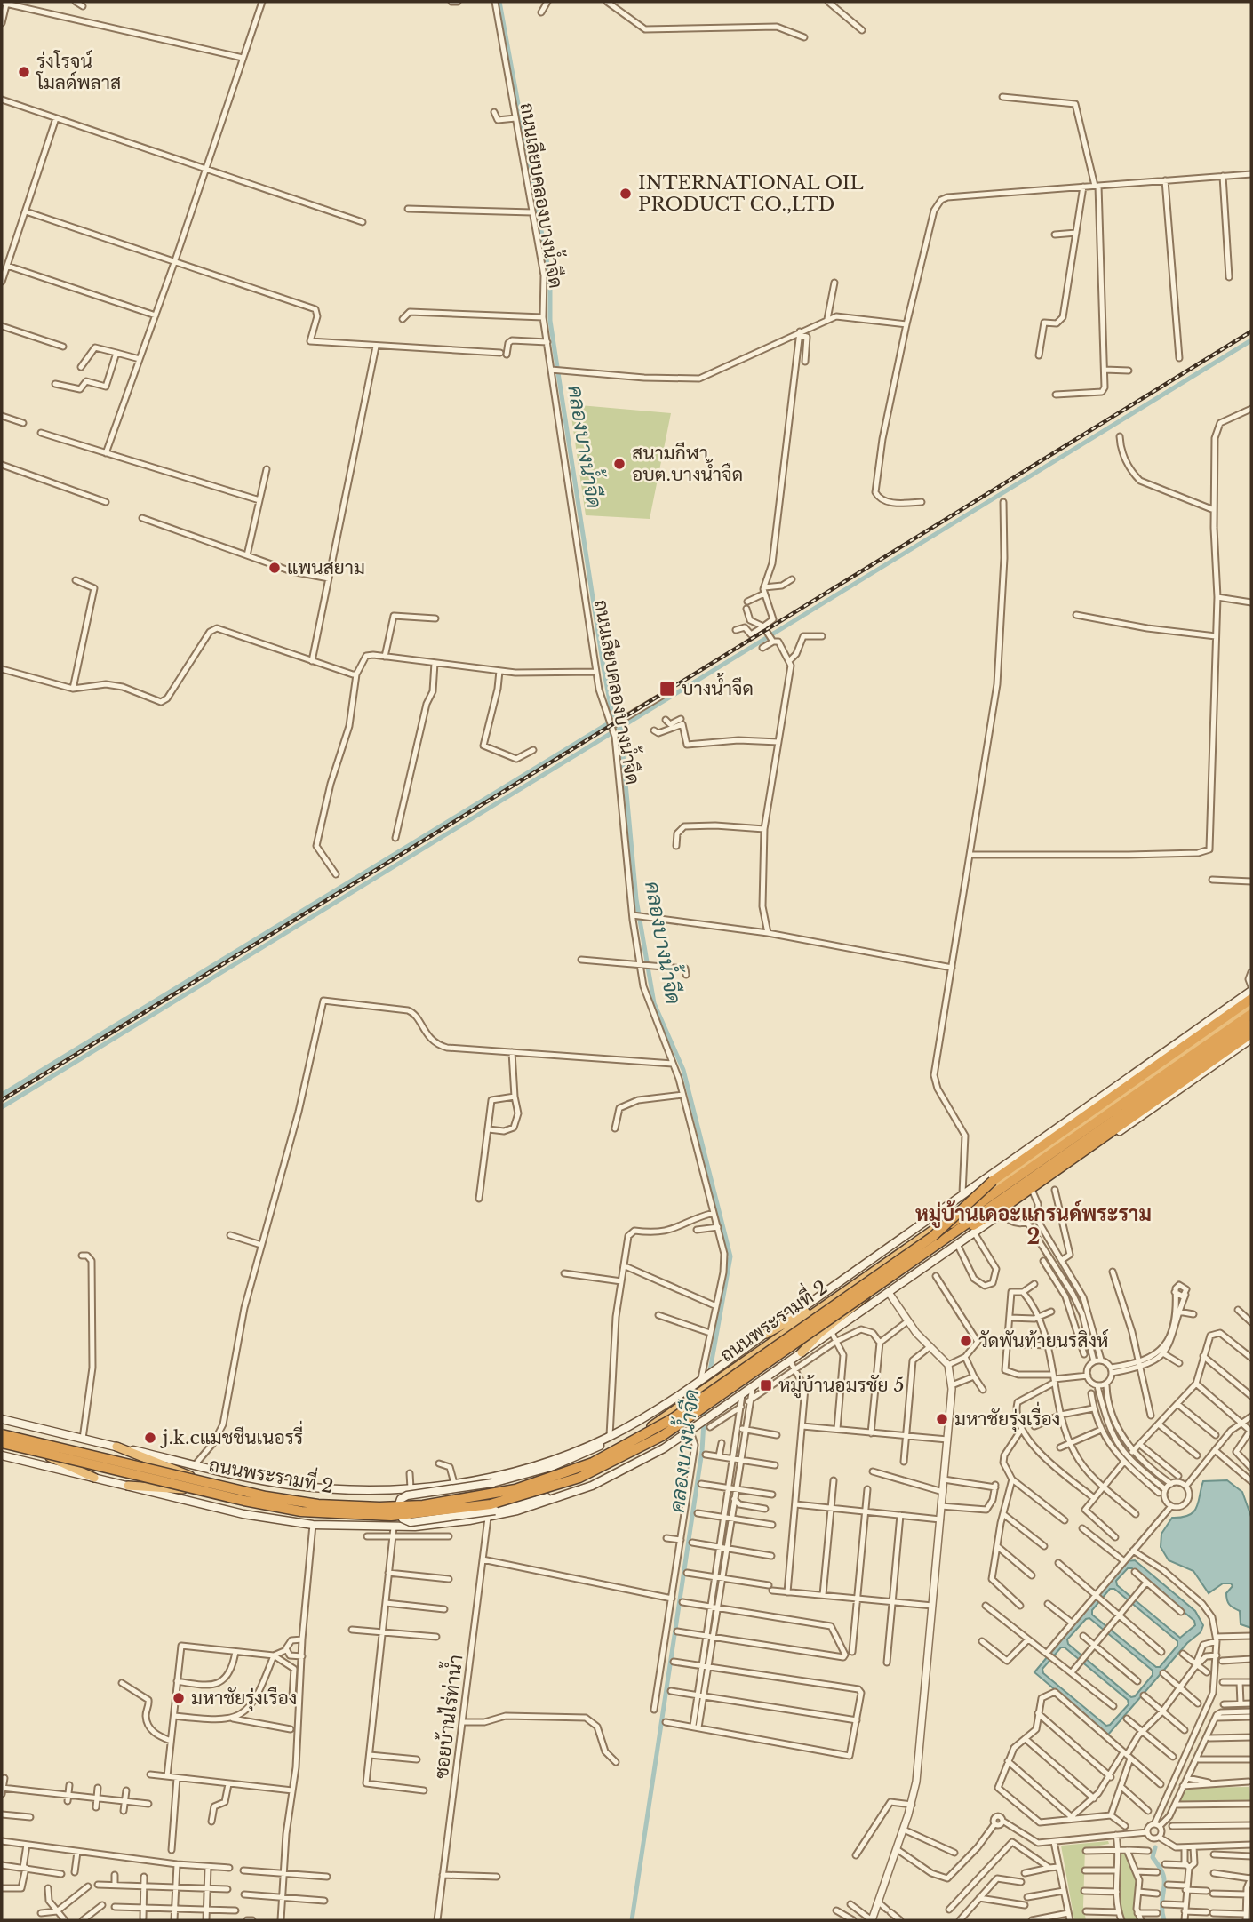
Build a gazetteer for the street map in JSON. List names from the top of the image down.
{
  "streets": {
    "highway": ["ถนนพระรามที่ 2"],
    "street": ["ถนนเลียบคลองบางน้ำจืด", "ซอยบ้านไร่ท่าน้ำ"]
  },
  "crossings": [
    ["ถนนเลียบคลองบางน้ำจืด", "ถนนพระรามที่ 2"]
  ],
  "districts": ["หมู่บ้านเดอะแกรนด์พระราม 2"],
  "water": ["คลองบางน้ำจืด"],
  "places": {
    "other": [
      "รุ่งโรจน์ โมลด์พลาส",
      "INTERNATIONAL OIL PRODUCT CO.,LTD",
      "สนามกีฬา อบต.บางน้ำจืด",
      "แพนสยาม",
      "วัดพันท้ายนรสิงห์",
      "มหาชัยรุ่งเรื่อง",
      "j.k.cแมชชีนเนอรรี่",
      "มหาชัยรุ่งเรือง"
    ],
    "transit": ["บางน้ำจืด", "หมู่บ้านอมรชัย 5"]
  }
}
